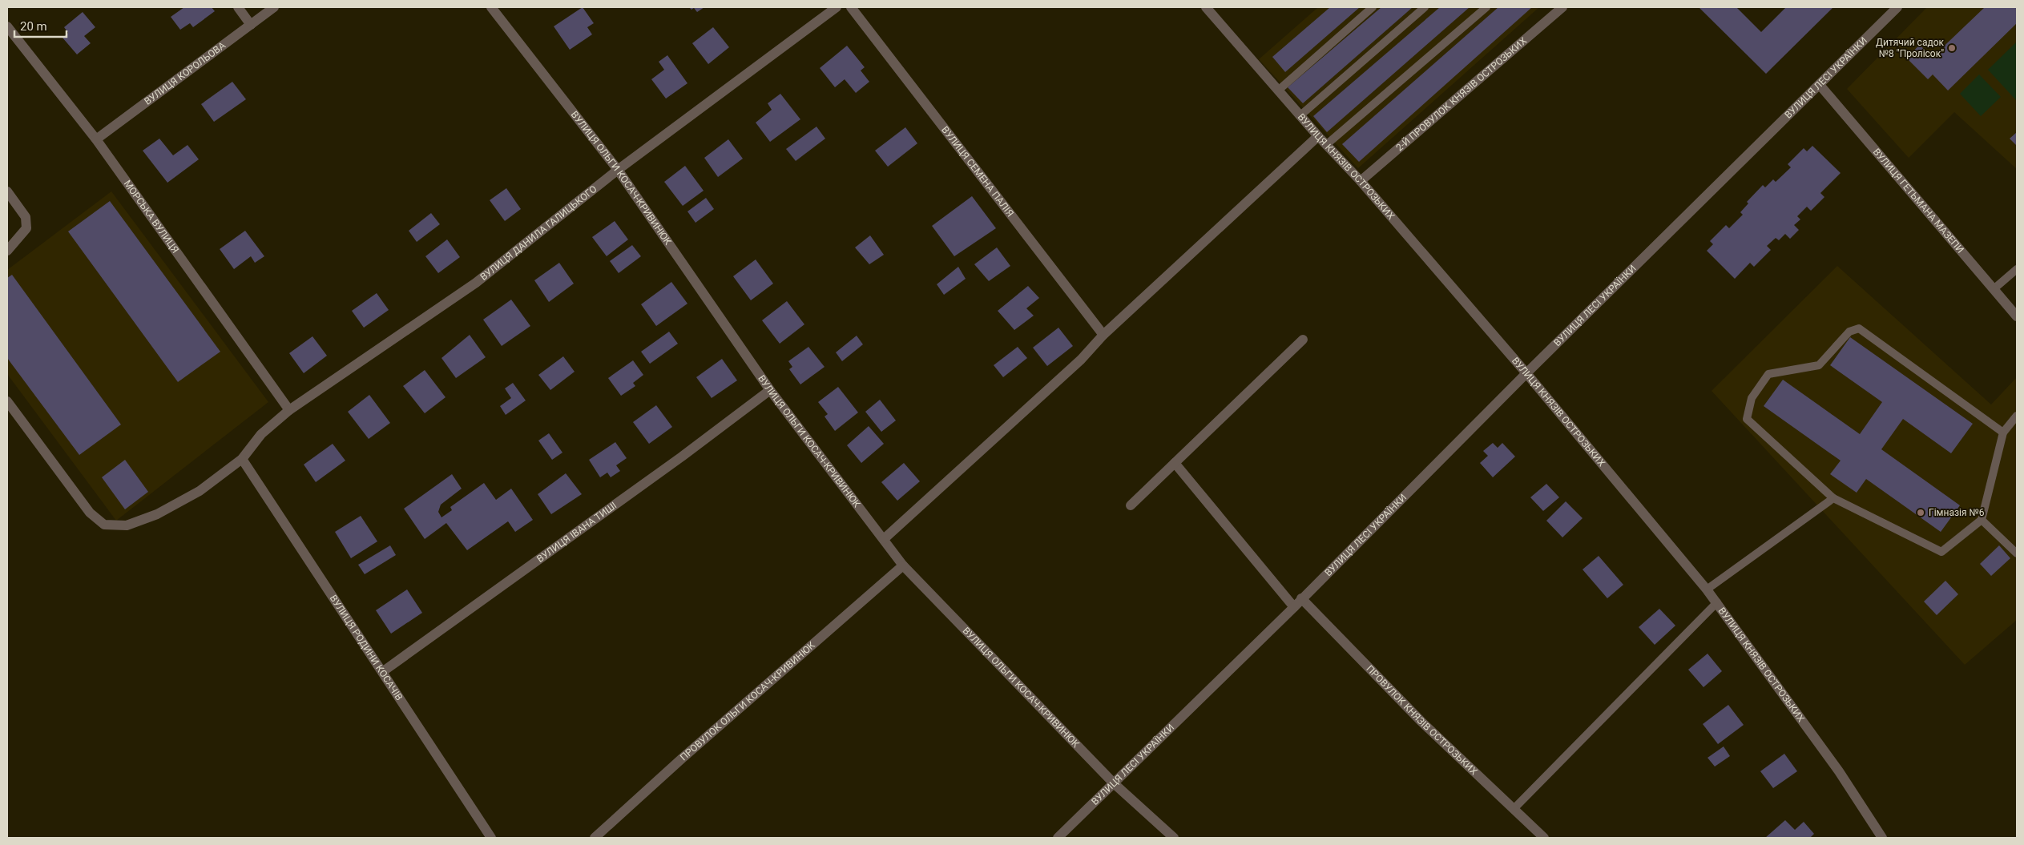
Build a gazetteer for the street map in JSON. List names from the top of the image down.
{
  "streets": {
    "street": [
      "ВУЛИЦЯ КОРОЛЬОВА",
      "ВУЛИЦЯ ЛЕСІ УКРАЇНКИ",
      "2-Й ПРОВУЛОК КНЯЗІВ ОСТРОЗЬКИХ",
      "ВУЛИЦЯ КНЯЗІВ ОСТРОЗЬКИХ",
      "ВУЛИЦЯ СЕМЕНА ПАЛІЯ",
      "ВУЛИЦЯ ОЛЬГИ КОСАЧ-КРИВИНЮК",
      "ВУЛИЦЯ ГЕТЬМАНА МАЗЕПИ",
      "МОРСЬКА ВУЛИЦЯ",
      "ВУЛИЦЯ ДАНИЛА ГАЛИЦЬКОГО",
      "ВУЛИЦЯ ІВАНА ТИШІ",
      "ВУЛИЦЯ РОДИНИ КОСАЧІВ",
      "ПРОВУЛОК ОЛЬГИ КОСАЧ-КРИВИНЮК",
      "ПРОВУЛОК КНЯЗІВ ОСТРОЗЬКИХ"
    ]
  },
  "crossings": [
    ["ВУЛИЦЯ КОРОЛЬОВА", "МОРСЬКА ВУЛИЦЯ"],
    ["ВУЛИЦЯ ЛЕСІ УКРАЇНКИ", "ВУЛИЦЯ КНЯЗІВ ОСТРОЗЬКИХ"],
    ["ВУЛИЦЯ ЛЕСІ УКРАЇНКИ", "ВУЛИЦЯ ОЛЬГИ КОСАЧ-КРИВИНЮК"],
    ["ВУЛИЦЯ ЛЕСІ УКРАЇНКИ", "ВУЛИЦЯ ГЕТЬМАНА МАЗЕПИ"],
    ["ВУЛИЦЯ ЛЕСІ УКРАЇНКИ", "ПРОВУЛОК КНЯЗІВ ОСТРОЗЬКИХ"],
    ["2-Й ПРОВУЛОК КНЯЗІВ ОСТРОЗЬКИХ", "ВУЛИЦЯ КНЯЗІВ ОСТРОЗЬКИХ"],
    ["ВУЛИЦЯ ОЛЬГИ КОСАЧ-КРИВИНЮК", "ВУЛИЦЯ ДАНИЛА ГАЛИЦЬКОГО"],
    ["ВУЛИЦЯ ОЛЬГИ КОСАЧ-КРИВИНЮК", "ВУЛИЦЯ ІВАНА ТИШІ"],
    ["ВУЛИЦЯ ОЛЬГИ КОСАЧ-КРИВИНЮК", "ПРОВУЛОК ОЛЬГИ КОСАЧ-КРИВИНЮК"],
    ["МОРСЬКА ВУЛИЦЯ", "ВУЛИЦЯ ДАНИЛА ГАЛИЦЬКОГО"],
    ["ВУЛИЦЯ ДАНИЛА ГАЛИЦЬКОГО", "ВУЛИЦЯ РОДИНИ КОСАЧІВ"],
    ["ВУЛИЦЯ ІВАНА ТИШІ", "ВУЛИЦЯ РОДИНИ КОСАЧІВ"]
  ],
  "places": ["Дитячий садок №8 \"Пролісок\"", "Гімназія №6"],
  "scale_bar": "20 m"
}
